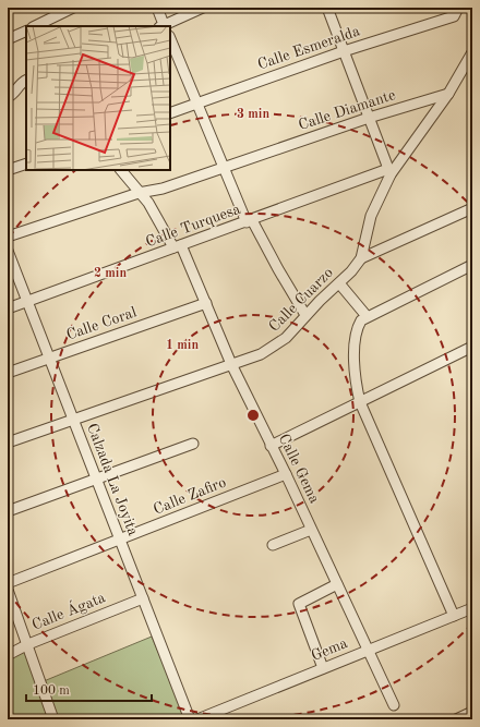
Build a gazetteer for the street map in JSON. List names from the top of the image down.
{
  "streets": {
    "street": [
      "Calle Esmeralda",
      "Calle Diamante",
      "Calle Turquesa",
      "Calle Cuarzo",
      "Calle Coral",
      "Calle Gema",
      "Calzada La Joyita",
      "Calle Zafiro",
      "Calle Ágata",
      "Gema"
    ]
  },
  "crossings": [
    ["Calle Diamante", "Calle Gema"],
    ["Calle Turquesa", "Calle Gema"],
    ["Calle Turquesa", "Calzada La Joyita"],
    ["Calle Cuarzo", "Calle Gema"],
    ["Calle Cuarzo", "Calzada La Joyita"],
    ["Calle Coral", "Calle Gema"],
    ["Calle Coral", "Calzada La Joyita"],
    ["Calle Gema", "Calle Zafiro"],
    ["Calle Gema", "Gema"],
    ["Calzada La Joyita", "Calle Zafiro"],
    ["Calzada La Joyita", "Calle Ágata"]
  ],
  "scale_bar": "100 m",
  "rings": ["3 min", "2 min", "1 min"]
}
